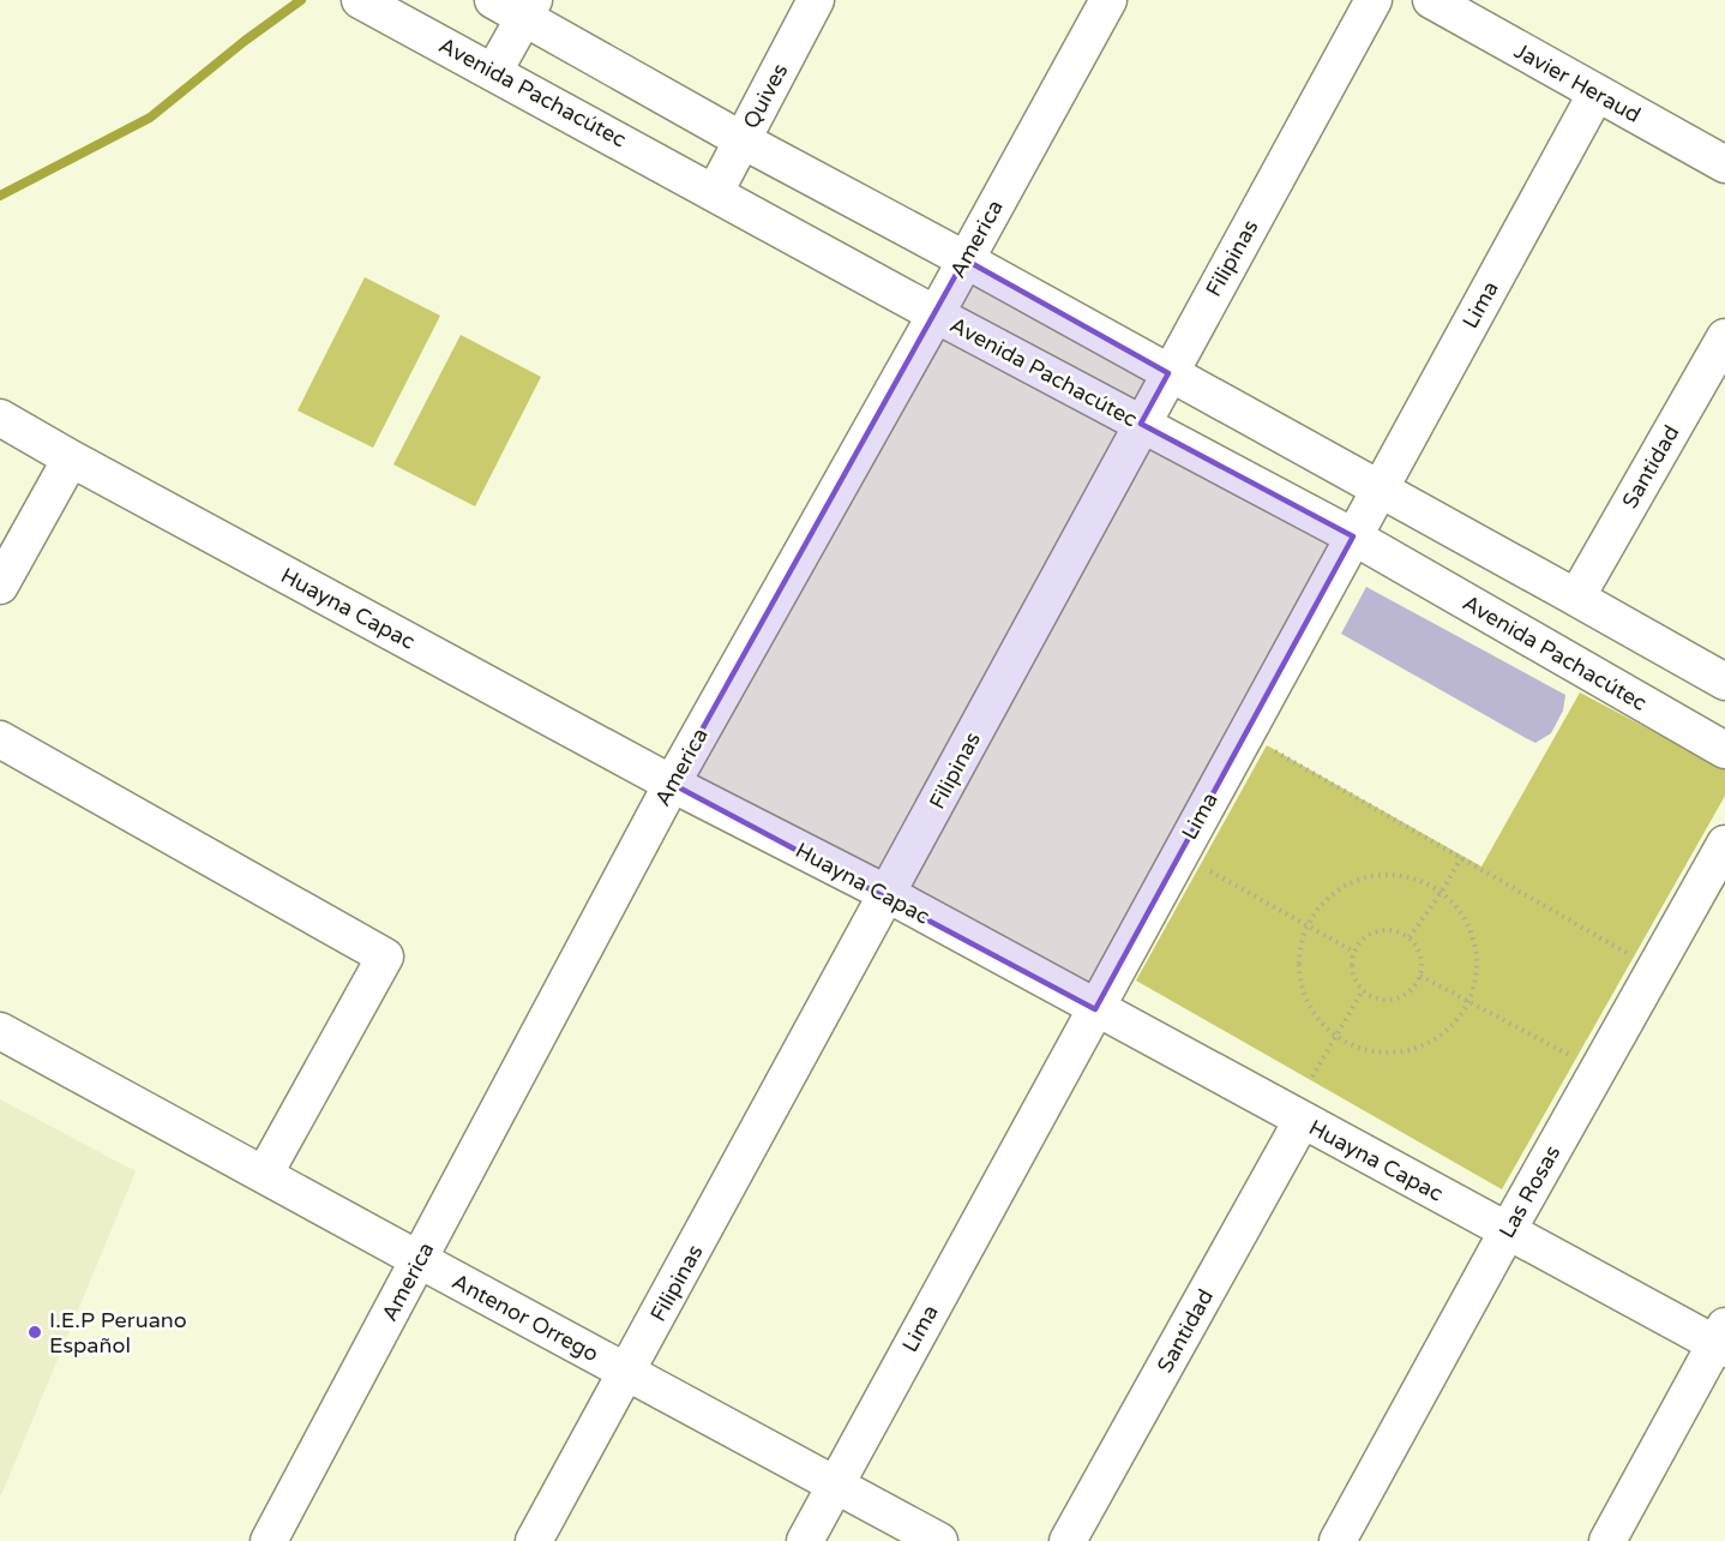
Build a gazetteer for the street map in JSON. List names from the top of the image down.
{
  "streets": {
    "street": [
      "Javier Heraud",
      "Avenida Pachacútec",
      "Quives",
      "America",
      "Filipinas",
      "Lima",
      "Santidad",
      "Huayna Capac",
      "Las Rosas",
      "Antenor Orrego"
    ]
  },
  "crossings": [
    ["Javier Heraud", "Lima"],
    ["Avenida Pachacútec", "Quives"],
    ["Avenida Pachacútec", "America"],
    ["Avenida Pachacútec", "Filipinas"],
    ["Avenida Pachacútec", "Lima"],
    ["America", "Huayna Capac"],
    ["America", "Antenor Orrego"],
    ["Filipinas", "Huayna Capac"],
    ["Filipinas", "Antenor Orrego"],
    ["Lima", "Huayna Capac"],
    ["Lima", "Antenor Orrego"],
    ["Santidad", "Huayna Capac"],
    ["Huayna Capac", "Las Rosas"]
  ],
  "places": ["I.E.P Peruano Español"]
}
